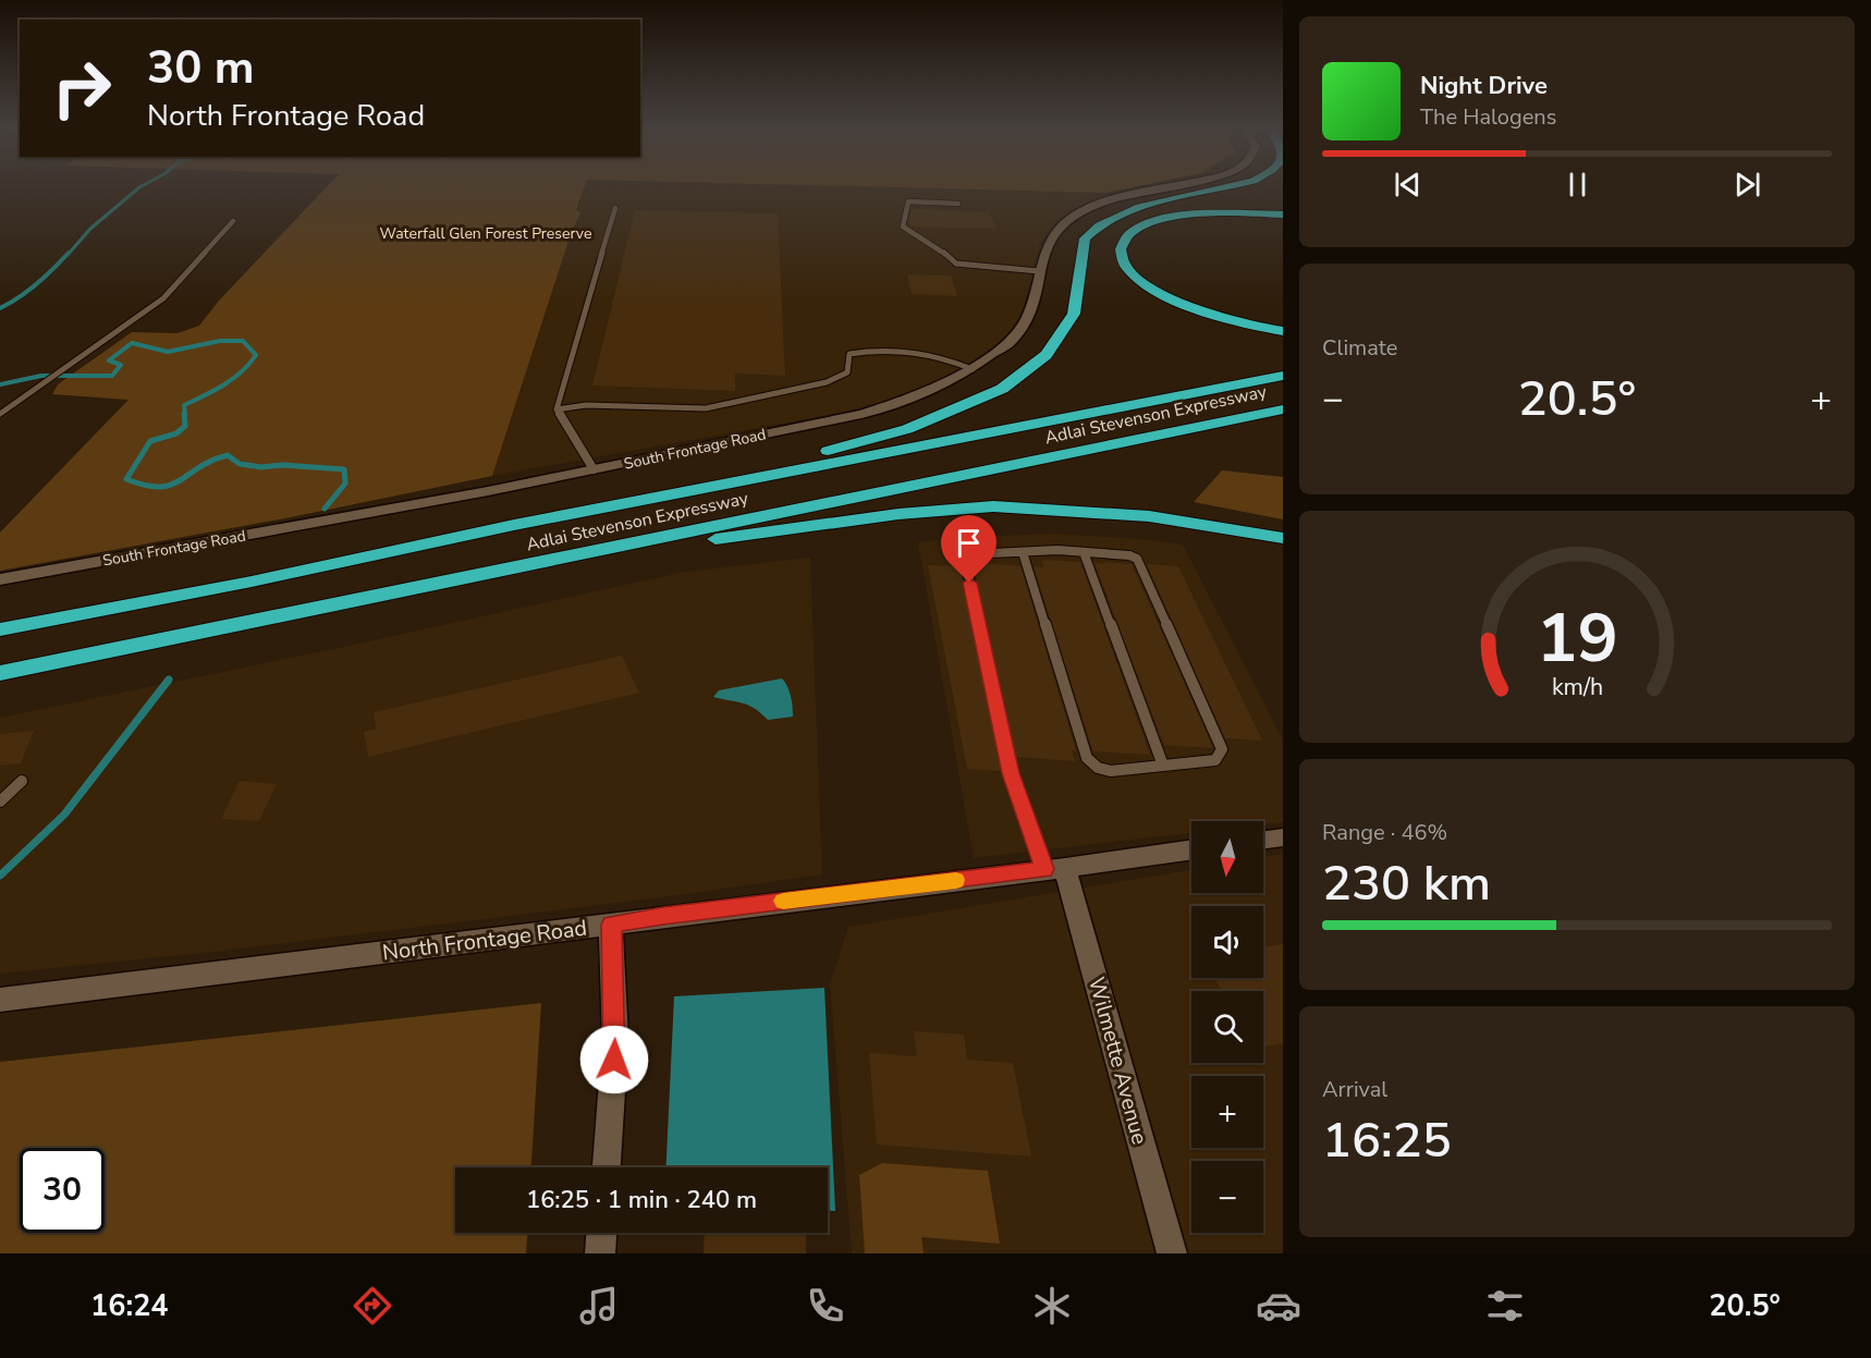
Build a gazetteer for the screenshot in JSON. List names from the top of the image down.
{
  "streets": {
    "highway": ["Adlai Stevenson Expressway"],
    "street": ["South Frontage Road", "North Frontage Road", "Wilmette Avenue"]
  },
  "crossings": [
    ["North Frontage Road", "Wilmette Avenue"]
  ],
  "parks": ["Waterfall Glen Forest Preserve"],
  "north": "bottom",
  "page": {
    "turn": ["30 m", "North Frontage Road"],
    "song": ["Night Drive", "The Halogens"],
    "tile": [
      "Climate",
      ["Range · 46%", "230 km"],
      ["Arrival", "16:25"]
    ],
    "heat": ["−", "20.5°", "+"],
    "map_buttons": ["+", "−"],
    "limit": "30",
    "trip": "16:25 · 1 min · 240 m",
    "tabs": ["16:24", "20.5°"],
    "gauge": ["19", "km/h"]
  }
}
